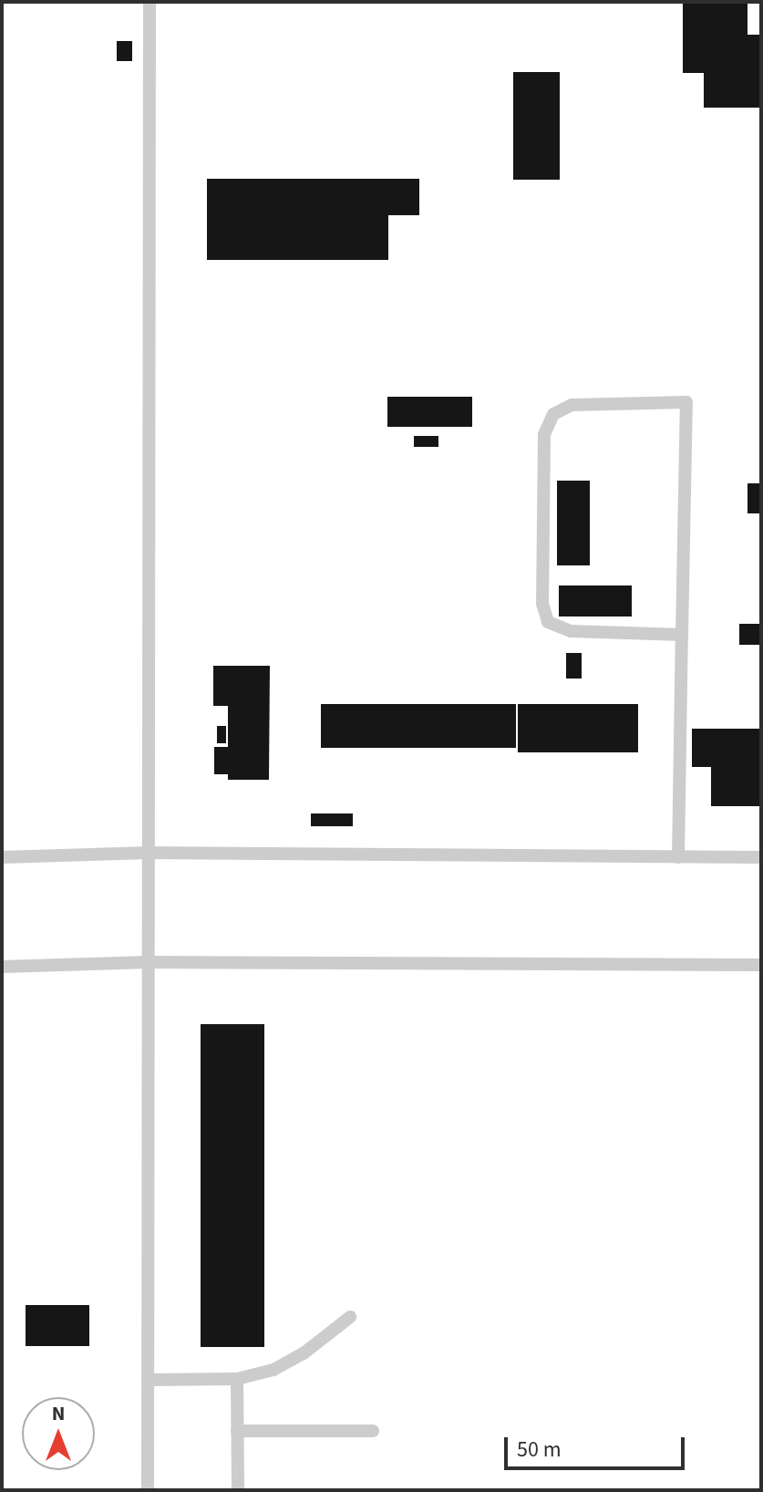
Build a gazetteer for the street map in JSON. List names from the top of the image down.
{
  "scale_bar": "50 m",
  "north": "top"
}
